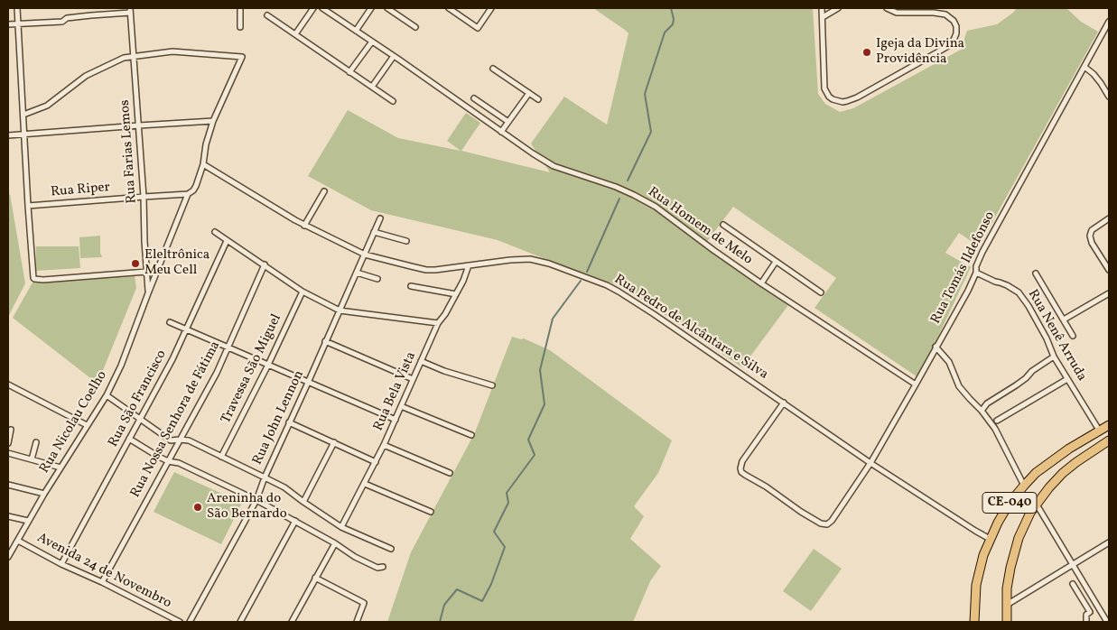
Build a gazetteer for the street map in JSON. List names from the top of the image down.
{
  "streets": {
    "highway": ["CE-040"],
    "street": [
      "Rua Farias Lemos",
      "Rua Riper",
      "Rua Homem de Melo",
      "Rua Tomás Ildefonso",
      "Rua Pedro de Alcântara e Silva",
      "Rua Nenê Arruda",
      "Travessa São Miguel",
      "Rua Bela Vista",
      "Rua São Francisco",
      "Rua John Lennon",
      "Rua Nossa Senhora de Fátima",
      "Rua Nicolau Coelho",
      "Avenida 24 de Novembro"
    ]
  },
  "crossings": [
    ["Rua Farias Lemos", "Rua Riper"],
    ["Rua Farias Lemos", "Rua Nicolau Coelho"],
    ["Rua Riper", "Rua Nicolau Coelho"],
    ["Rua Homem de Melo", "Rua Tomás Ildefonso"],
    ["Rua Tomás Ildefonso", "Rua Pedro de Alcântara e Silva"],
    ["Rua Tomás Ildefonso", "Rua Nenê Arruda"],
    ["Rua Pedro de Alcântara e Silva", "Rua Bela Vista"],
    ["Rua Pedro de Alcântara e Silva", "Rua John Lennon"],
    ["Rua Pedro de Alcântara e Silva", "Rua Nicolau Coelho"],
    ["Rua Pedro de Alcântara e Silva", "CE-040"],
    ["Rua Nenê Arruda", "CE-040"],
    ["Rua São Francisco", "Avenida 24 de Novembro"],
    ["Rua Nossa Senhora de Fátima", "Avenida 24 de Novembro"],
    ["Rua Nicolau Coelho", "Avenida 24 de Novembro"]
  ],
  "places": ["Igeja da Divina Providência", "Eleltrônica Meu Cell", "Areninha do São Bernardo"]
}
